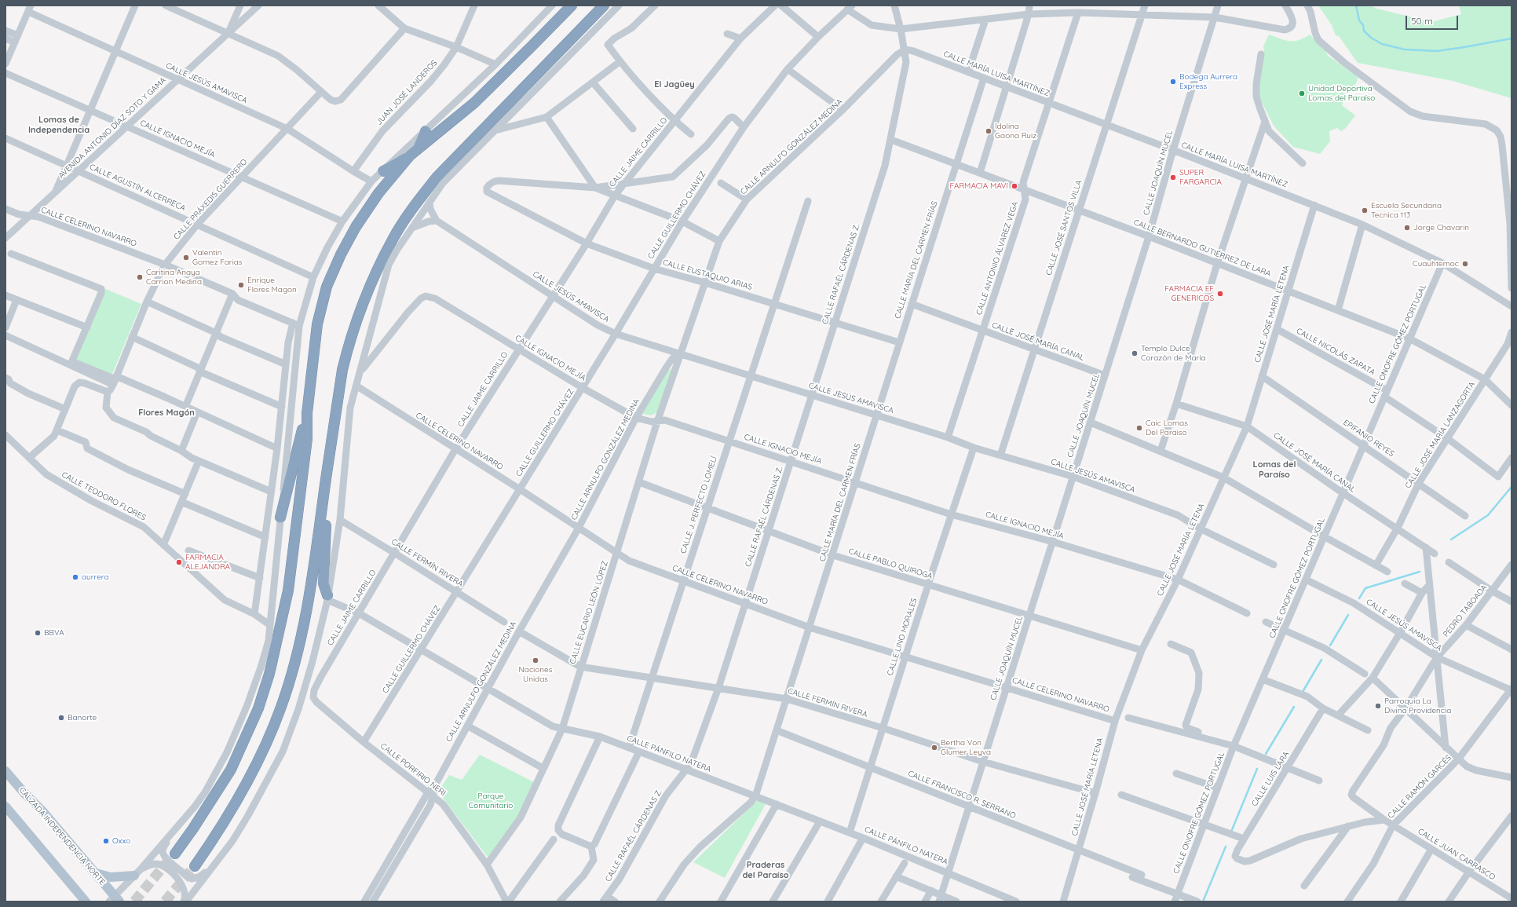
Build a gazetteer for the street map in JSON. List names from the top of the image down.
{
  "streets": {
    "main road": ["CALZADA INDEPENDENCIA NORTE"],
    "street": [
      "CALLE MARÍA LUISA MARTÍNEZ",
      "CALLE JESÚS AMAVISCA",
      "JUAN JOSÉ LANDEROS",
      "AVENIDA ANTONIO DÍAZ SOTO Y GAMA",
      "CALLE IGNACIO MEJÍA",
      "CALLE ARNULFO GONZÁLEZ MEDINA",
      "CALLE JAIME CARRILLO",
      "CALLE JOAQUÍN MUCEL",
      "CALLE AGUSTÍN ALCERRECA",
      "CALLE PRÁXEDIS GUERRERO",
      "CALLE GUILLERMO CHÁVEZ",
      "CALLE CELERINO NAVARRO",
      "CALLE JOSÉ SANTOS VILLA",
      "CALLE BERNARDO GUTIÉRREZ DE LARA",
      "CALLE ANTONIO ÁLVAREZ VEGA",
      "CALLE MARÍA DEL CARMEN FRÍAS",
      "CALLE RAFAÉL CÁRDENAS Z.",
      "CALLE EUSTAQUIO ARIAS",
      "CALLE JOSÉ MARÍA LETENA",
      "CALLE JOSÉ MARÍA CANAL",
      "CALLE ONOFRE GÓMEZ PORTUGAL",
      "CALLE NICOLÁS ZAPATA",
      "CALLE JOSÉ MARÍA LANZAGORTA",
      "EPIFANIO REYES",
      "CALLE TEODORO FLORES",
      "CALLE J. PERFECTO LOMELÍ",
      "CALLE FERMÍN RIVERA",
      "CALLE PABLO QUIROGA",
      "PEDRO TABOADA",
      "CALLE EUCARIO LEÓN LÓPEZ",
      "CALLE LINO MORALES",
      "CALLE PÁNFILO NATERA",
      "CALLE PORFIRIO NERI",
      "CALLE LUIS LARA",
      "CALLE RAMÓN GARCÉS",
      "CALLE FRANCISCO R. SERRANO",
      "CALLE JUAN CARRASCO"
    ]
  },
  "crossings": [
    ["CALLE MARÍA LUISA MARTÍNEZ", "CALLE ARNULFO GONZÁLEZ MEDINA"],
    ["CALLE MARÍA LUISA MARTÍNEZ", "CALLE JOAQUÍN MUCEL"],
    ["CALLE MARÍA LUISA MARTÍNEZ", "CALLE JOSÉ SANTOS VILLA"],
    ["CALLE MARÍA LUISA MARTÍNEZ", "CALLE ANTONIO ÁLVAREZ VEGA"],
    ["CALLE MARÍA LUISA MARTÍNEZ", "CALLE MARÍA DEL CARMEN FRÍAS"],
    ["CALLE MARÍA LUISA MARTÍNEZ", "CALLE RAFAÉL CÁRDENAS Z."],
    ["CALLE MARÍA LUISA MARTÍNEZ", "CALLE JOSÉ MARÍA LETENA"],
    ["CALLE MARÍA LUISA MARTÍNEZ", "CALLE ONOFRE GÓMEZ PORTUGAL"],
    ["CALLE JESÚS AMAVISCA", "JUAN JOSÉ LANDEROS"],
    ["CALLE JESÚS AMAVISCA", "AVENIDA ANTONIO DÍAZ SOTO Y GAMA"],
    ["CALLE JESÚS AMAVISCA", "CALLE ARNULFO GONZÁLEZ MEDINA"],
    ["CALLE JESÚS AMAVISCA", "CALLE JAIME CARRILLO"],
    ["CALLE JESÚS AMAVISCA", "CALLE JOAQUÍN MUCEL"],
    ["CALLE JESÚS AMAVISCA", "CALLE PRÁXEDIS GUERRERO"],
    ["CALLE JESÚS AMAVISCA", "CALLE GUILLERMO CHÁVEZ"],
    ["CALLE JESÚS AMAVISCA", "CALLE JOSÉ SANTOS VILLA"],
    ["CALLE JESÚS AMAVISCA", "CALLE ANTONIO ÁLVAREZ VEGA"],
    ["CALLE JESÚS AMAVISCA", "CALLE MARÍA DEL CARMEN FRÍAS"],
    ["CALLE JESÚS AMAVISCA", "CALLE RAFAÉL CÁRDENAS Z."],
    ["CALLE JESÚS AMAVISCA", "CALLE JOSÉ MARÍA LETENA"],
    ["CALLE JESÚS AMAVISCA", "CALLE ONOFRE GÓMEZ PORTUGAL"],
    ["CALLE JESÚS AMAVISCA", "CALLE J. PERFECTO LOMELÍ"],
    ["CALLE JESÚS AMAVISCA", "PEDRO TABOADA"],
    ["CALLE JESÚS AMAVISCA", "CALLE EUCARIO LEÓN LÓPEZ"],
    ["CALLE JESÚS AMAVISCA", "CALLE LINO MORALES"],
    ["CALLE JESÚS AMAVISCA", "CALLE RAMÓN GARCÉS"],
    ["AVENIDA ANTONIO DÍAZ SOTO Y GAMA", "CALLE IGNACIO MEJÍA"],
    ["AVENIDA ANTONIO DÍAZ SOTO Y GAMA", "CALLE AGUSTÍN ALCERRECA"],
    ["AVENIDA ANTONIO DÍAZ SOTO Y GAMA", "CALLE CELERINO NAVARRO"],
    ["CALLE IGNACIO MEJÍA", "CALLE ARNULFO GONZÁLEZ MEDINA"],
    ["CALLE IGNACIO MEJÍA", "CALLE JAIME CARRILLO"],
    ["CALLE IGNACIO MEJÍA", "CALLE JOAQUÍN MUCEL"],
    ["CALLE IGNACIO MEJÍA", "CALLE PRÁXEDIS GUERRERO"],
    ["CALLE IGNACIO MEJÍA", "CALLE GUILLERMO CHÁVEZ"],
    ["CALLE IGNACIO MEJÍA", "CALLE MARÍA DEL CARMEN FRÍAS"],
    ["CALLE IGNACIO MEJÍA", "CALLE RAFAÉL CÁRDENAS Z."],
    ["CALLE IGNACIO MEJÍA", "CALLE JOSÉ MARÍA LETENA"],
    ["CALLE IGNACIO MEJÍA", "CALLE J. PERFECTO LOMELÍ"],
    ["CALLE IGNACIO MEJÍA", "CALLE EUCARIO LEÓN LÓPEZ"],
    ["CALLE IGNACIO MEJÍA", "CALLE LINO MORALES"],
    ["CALLE ARNULFO GONZÁLEZ MEDINA", "CALLE CELERINO NAVARRO"],
    ["CALLE ARNULFO GONZÁLEZ MEDINA", "CALLE RAFAÉL CÁRDENAS Z."],
    ["CALLE ARNULFO GONZÁLEZ MEDINA", "CALLE EUSTAQUIO ARIAS"],
    ["CALLE ARNULFO GONZÁLEZ MEDINA", "CALLE FERMÍN RIVERA"],
    ["CALLE ARNULFO GONZÁLEZ MEDINA", "CALLE EUCARIO LEÓN LÓPEZ"],
    ["CALLE ARNULFO GONZÁLEZ MEDINA", "CALLE PÁNFILO NATERA"],
    ["CALLE ARNULFO GONZÁLEZ MEDINA", "CALLE PORFIRIO NERI"],
    ["CALLE JAIME CARRILLO", "CALLE CELERINO NAVARRO"],
    ["CALLE JAIME CARRILLO", "CALLE EUSTAQUIO ARIAS"],
    ["CALLE JAIME CARRILLO", "CALLE FERMÍN RIVERA"],
    ["CALLE JAIME CARRILLO", "CALLE PÁNFILO NATERA"],
    ["CALLE JAIME CARRILLO", "CALLE PORFIRIO NERI"],
    ["CALLE JOAQUÍN MUCEL", "CALLE CELERINO NAVARRO"],
    ["CALLE JOAQUÍN MUCEL", "CALLE BERNARDO GUTIÉRREZ DE LARA"],
    ["CALLE JOAQUÍN MUCEL", "CALLE JOSÉ MARÍA CANAL"],
    ["CALLE JOAQUÍN MUCEL", "CALLE FERMÍN RIVERA"],
    ["CALLE JOAQUÍN MUCEL", "CALLE PABLO QUIROGA"],
    ["CALLE JOAQUÍN MUCEL", "CALLE PÁNFILO NATERA"],
    ["CALLE JOAQUÍN MUCEL", "CALLE FRANCISCO R. SERRANO"],
    ["CALLE AGUSTÍN ALCERRECA", "CALLE PRÁXEDIS GUERRERO"],
    ["CALLE PRÁXEDIS GUERRERO", "CALLE CELERINO NAVARRO"],
    ["CALLE GUILLERMO CHÁVEZ", "CALLE CELERINO NAVARRO"],
    ["CALLE GUILLERMO CHÁVEZ", "CALLE EUSTAQUIO ARIAS"],
    ["CALLE GUILLERMO CHÁVEZ", "CALLE FERMÍN RIVERA"],
    ["CALLE GUILLERMO CHÁVEZ", "CALLE PÁNFILO NATERA"],
    ["CALLE GUILLERMO CHÁVEZ", "CALLE PORFIRIO NERI"],
    ["CALLE CELERINO NAVARRO", "CALLE MARÍA DEL CARMEN FRÍAS"],
    ["CALLE CELERINO NAVARRO", "CALLE RAFAÉL CÁRDENAS Z."],
    ["CALLE CELERINO NAVARRO", "CALLE JOSÉ MARÍA LETENA"],
    ["CALLE CELERINO NAVARRO", "CALLE J. PERFECTO LOMELÍ"],
    ["CALLE CELERINO NAVARRO", "CALLE EUCARIO LEÓN LÓPEZ"],
    ["CALLE CELERINO NAVARRO", "CALLE LINO MORALES"],
    ["CALLE JOSÉ SANTOS VILLA", "CALLE BERNARDO GUTIÉRREZ DE LARA"],
    ["CALLE JOSÉ SANTOS VILLA", "CALLE JOSÉ MARÍA CANAL"],
    ["CALLE BERNARDO GUTIÉRREZ DE LARA", "CALLE ANTONIO ÁLVAREZ VEGA"],
    ["CALLE BERNARDO GUTIÉRREZ DE LARA", "CALLE MARÍA DEL CARMEN FRÍAS"],
    ["CALLE BERNARDO GUTIÉRREZ DE LARA", "CALLE RAFAÉL CÁRDENAS Z."],
    ["CALLE BERNARDO GUTIÉRREZ DE LARA", "CALLE JOSÉ MARÍA LETENA"],
    ["CALLE BERNARDO GUTIÉRREZ DE LARA", "CALLE ONOFRE GÓMEZ PORTUGAL"],
    ["CALLE BERNARDO GUTIÉRREZ DE LARA", "CALLE JOSÉ MARÍA LANZAGORTA"],
    ["CALLE ANTONIO ÁLVAREZ VEGA", "CALLE JOSÉ MARÍA CANAL"],
    ["CALLE MARÍA DEL CARMEN FRÍAS", "CALLE EUSTAQUIO ARIAS"],
    ["CALLE MARÍA DEL CARMEN FRÍAS", "CALLE JOSÉ MARÍA CANAL"],
    ["CALLE MARÍA DEL CARMEN FRÍAS", "CALLE FERMÍN RIVERA"],
    ["CALLE MARÍA DEL CARMEN FRÍAS", "CALLE PABLO QUIROGA"],
    ["CALLE MARÍA DEL CARMEN FRÍAS", "CALLE PÁNFILO NATERA"],
    ["CALLE MARÍA DEL CARMEN FRÍAS", "CALLE FRANCISCO R. SERRANO"],
    ["CALLE RAFAÉL CÁRDENAS Z.", "CALLE EUSTAQUIO ARIAS"],
    ["CALLE RAFAÉL CÁRDENAS Z.", "CALLE FERMÍN RIVERA"],
    ["CALLE RAFAÉL CÁRDENAS Z.", "CALLE PABLO QUIROGA"],
    ["CALLE RAFAÉL CÁRDENAS Z.", "CALLE PÁNFILO NATERA"],
    ["CALLE EUSTAQUIO ARIAS", "CALLE J. PERFECTO LOMELÍ"],
    ["CALLE JOSÉ MARÍA LETENA", "CALLE JOSÉ MARÍA CANAL"],
    ["CALLE JOSÉ MARÍA LETENA", "CALLE NICOLÁS ZAPATA"],
    ["CALLE JOSÉ MARÍA LETENA", "EPIFANIO REYES"],
    ["CALLE JOSÉ MARÍA LETENA", "CALLE FERMÍN RIVERA"],
    ["CALLE JOSÉ MARÍA LETENA", "CALLE PABLO QUIROGA"],
    ["CALLE JOSÉ MARÍA LETENA", "CALLE FRANCISCO R. SERRANO"],
    ["CALLE JOSÉ MARÍA CANAL", "CALLE ONOFRE GÓMEZ PORTUGAL"],
    ["CALLE JOSÉ MARÍA CANAL", "CALLE JOSÉ MARÍA LANZAGORTA"],
    ["CALLE ONOFRE GÓMEZ PORTUGAL", "CALLE NICOLÁS ZAPATA"],
    ["CALLE ONOFRE GÓMEZ PORTUGAL", "EPIFANIO REYES"],
    ["CALLE NICOLÁS ZAPATA", "CALLE JOSÉ MARÍA LANZAGORTA"],
    ["CALLE JOSÉ MARÍA LANZAGORTA", "EPIFANIO REYES"],
    ["CALLE J. PERFECTO LOMELÍ", "CALLE FERMÍN RIVERA"],
    ["CALLE J. PERFECTO LOMELÍ", "CALLE PABLO QUIROGA"],
    ["CALLE J. PERFECTO LOMELÍ", "CALLE PÁNFILO NATERA"],
    ["CALLE FERMÍN RIVERA", "CALLE EUCARIO LEÓN LÓPEZ"],
    ["CALLE FERMÍN RIVERA", "CALLE LINO MORALES"],
    ["CALLE PABLO QUIROGA", "CALLE EUCARIO LEÓN LÓPEZ"],
    ["CALLE PABLO QUIROGA", "CALLE LINO MORALES"],
    ["PEDRO TABOADA", "CALLE JUAN CARRASCO"],
    ["CALLE EUCARIO LEÓN LÓPEZ", "CALLE PÁNFILO NATERA"],
    ["CALLE EUCARIO LEÓN LÓPEZ", "CALLE PORFIRIO NERI"],
    ["CALLE LINO MORALES", "CALLE PÁNFILO NATERA"],
    ["CALLE LINO MORALES", "CALLE FRANCISCO R. SERRANO"],
    ["CALLE RAMÓN GARCÉS", "CALLE JUAN CARRASCO"]
  ],
  "districts": [
    "El Jagüey",
    "Lomas de Independencia",
    "Flores Magón",
    "Lomas del Paraíso",
    "Praderas del Paraíso"
  ],
  "parks": ["Parque Comunitario"],
  "places": [
    "Bodega Aurrera Express",
    "Unidad Deportiva Lomas del Paraíso",
    "Idolina Gaona Ruiz",
    "SUPER FARGARCIA",
    "FARMACIA MAVI",
    "Escuela Secundaria Tecnica 113",
    "Jorge Chavarin",
    "Valentin Gomez Farias",
    "Cuauhtemoc",
    "Caritina Anaya Carrion Medina",
    "Enrique Flores Magon",
    "FARMACIA EF GENERICOS",
    "Templo Dulce Corazón de María",
    "Caic Lomas Del Paraiso",
    "FARMACIA ALEJANDRA",
    "aurrera",
    "BBVA",
    "Naciones Unidas",
    "Parroquia La Divina Providencia",
    "Banorte",
    "Bertha Von Glumer Leyva",
    "Oxxo"
  ],
  "scale_bar": "50 m"
}
